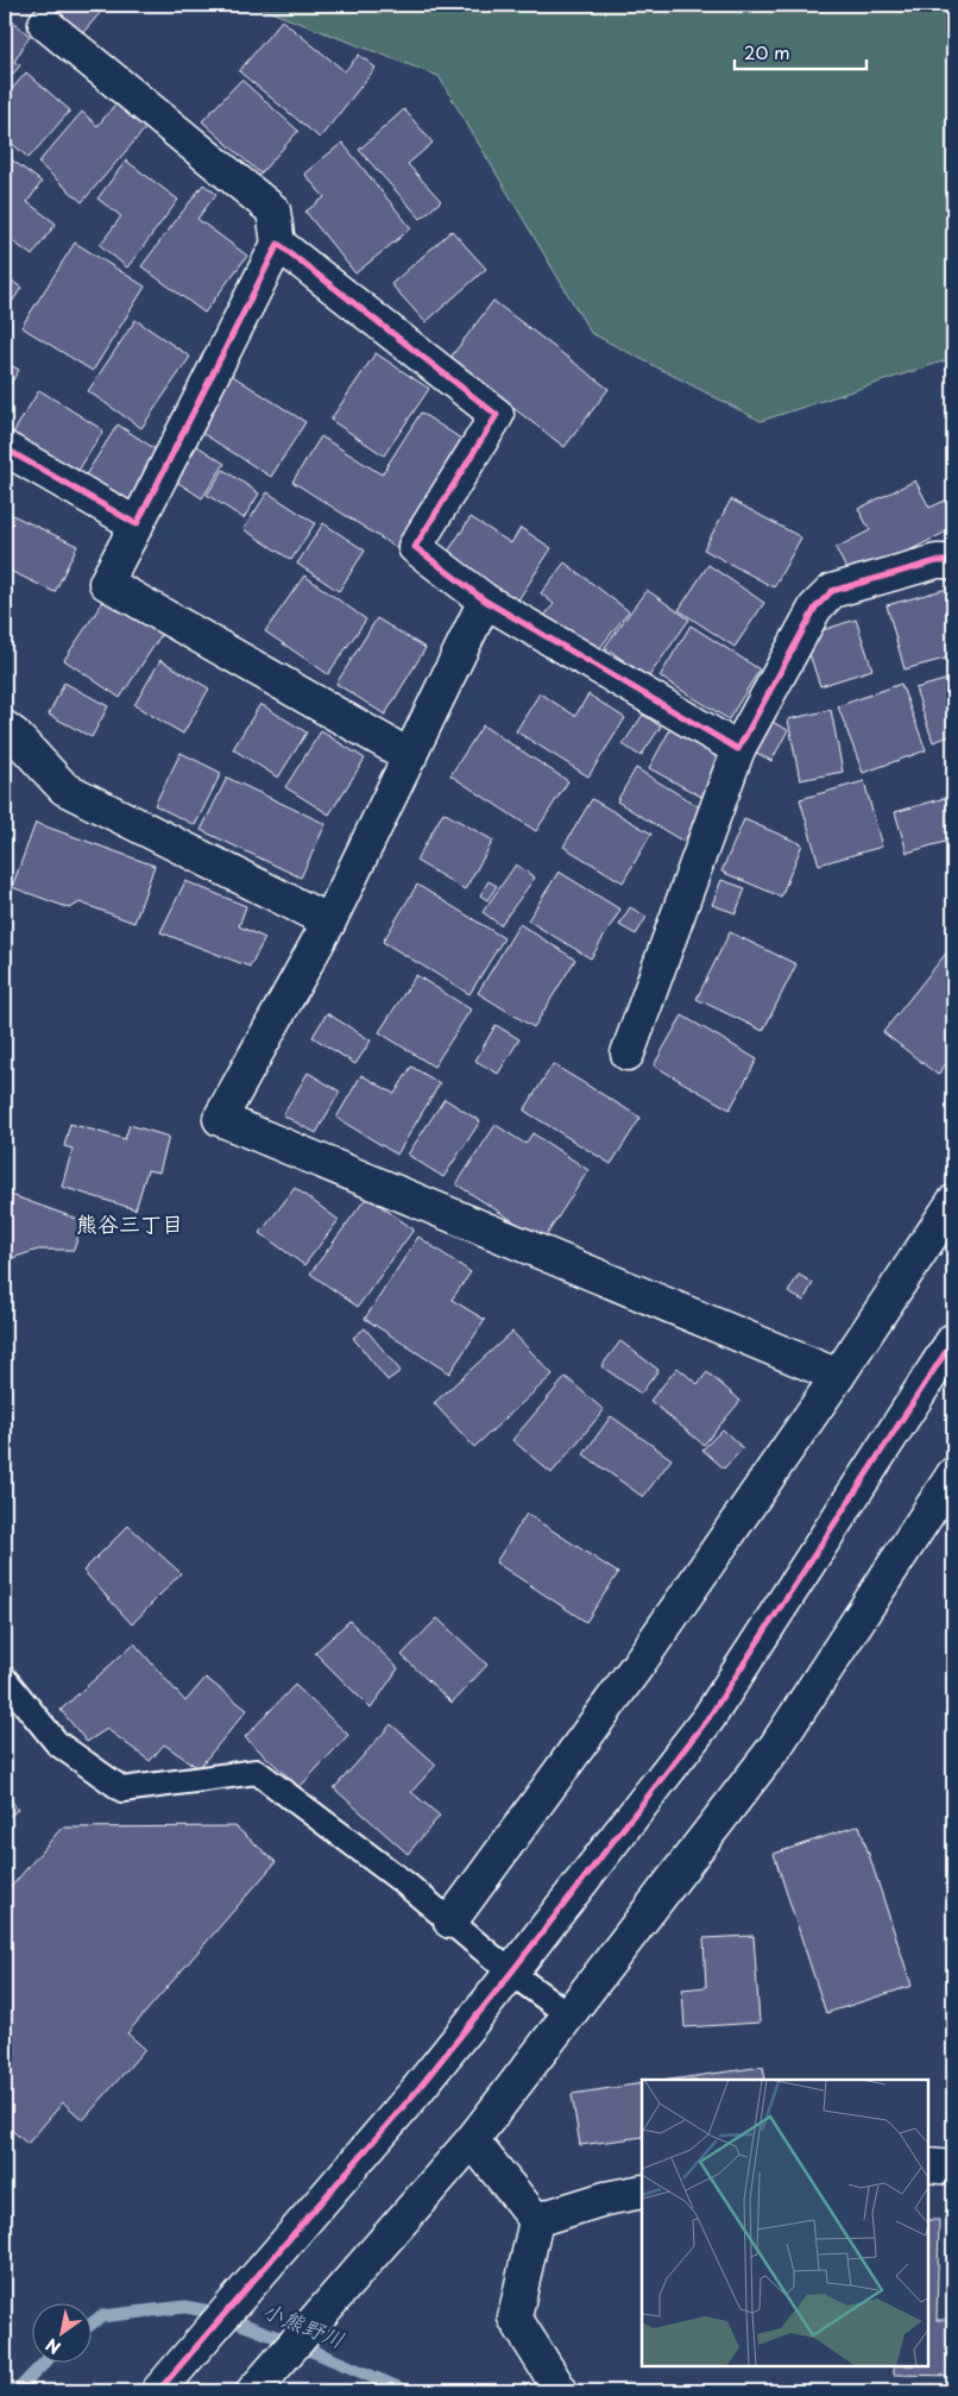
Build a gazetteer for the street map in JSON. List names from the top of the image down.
{
  "districts": ["熊谷三丁目"],
  "water": ["小熊野川"],
  "scale_bar": "20 m",
  "north": "bottom left"
}
